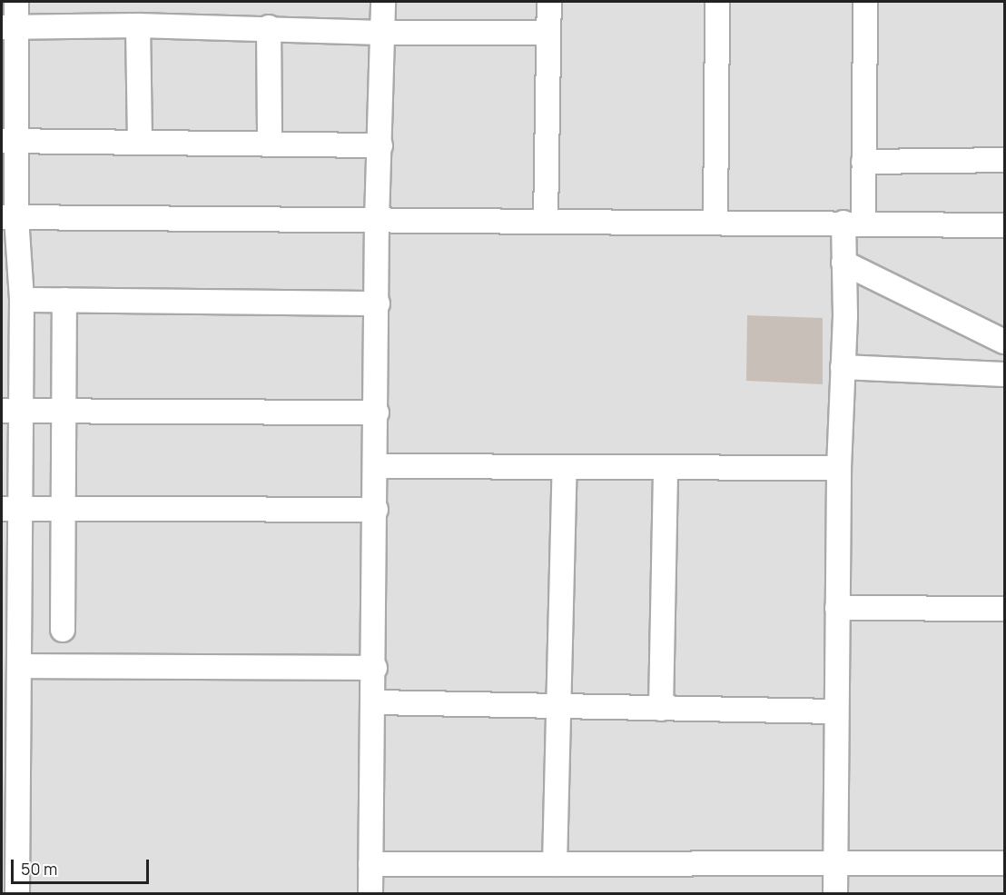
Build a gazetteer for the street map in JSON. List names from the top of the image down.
{
  "scale_bar": "50 m"
}
